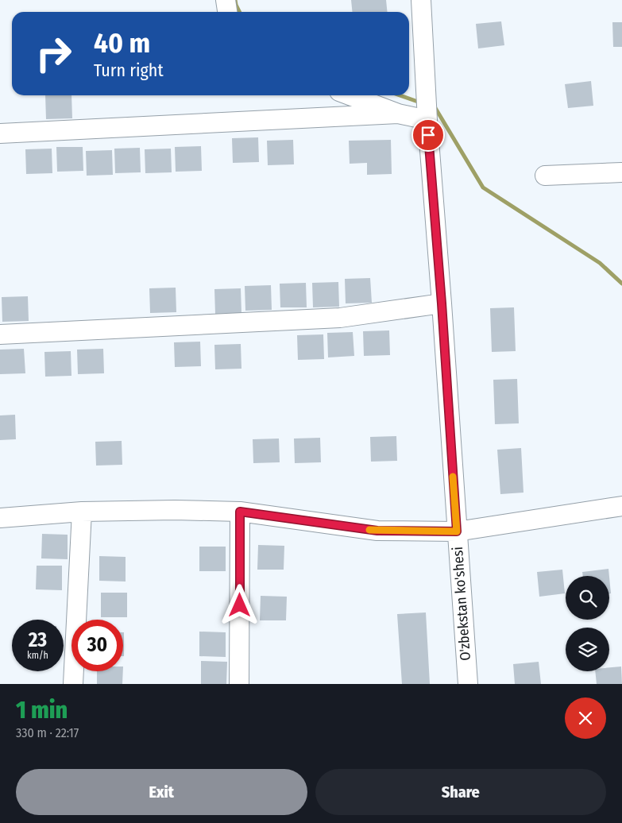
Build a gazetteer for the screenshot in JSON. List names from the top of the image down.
{
  "streets": {
    "street": ["O'zbekstan ko'shesi"]
  },
  "page": {
    "turn": ["40 m", "Turn right"],
    "speed": "23 km/h",
    "limit": "30",
    "heading": ["1 min", "330 m · 22:17"],
    "buttons": ["Exit", "Share"]
  }
}
